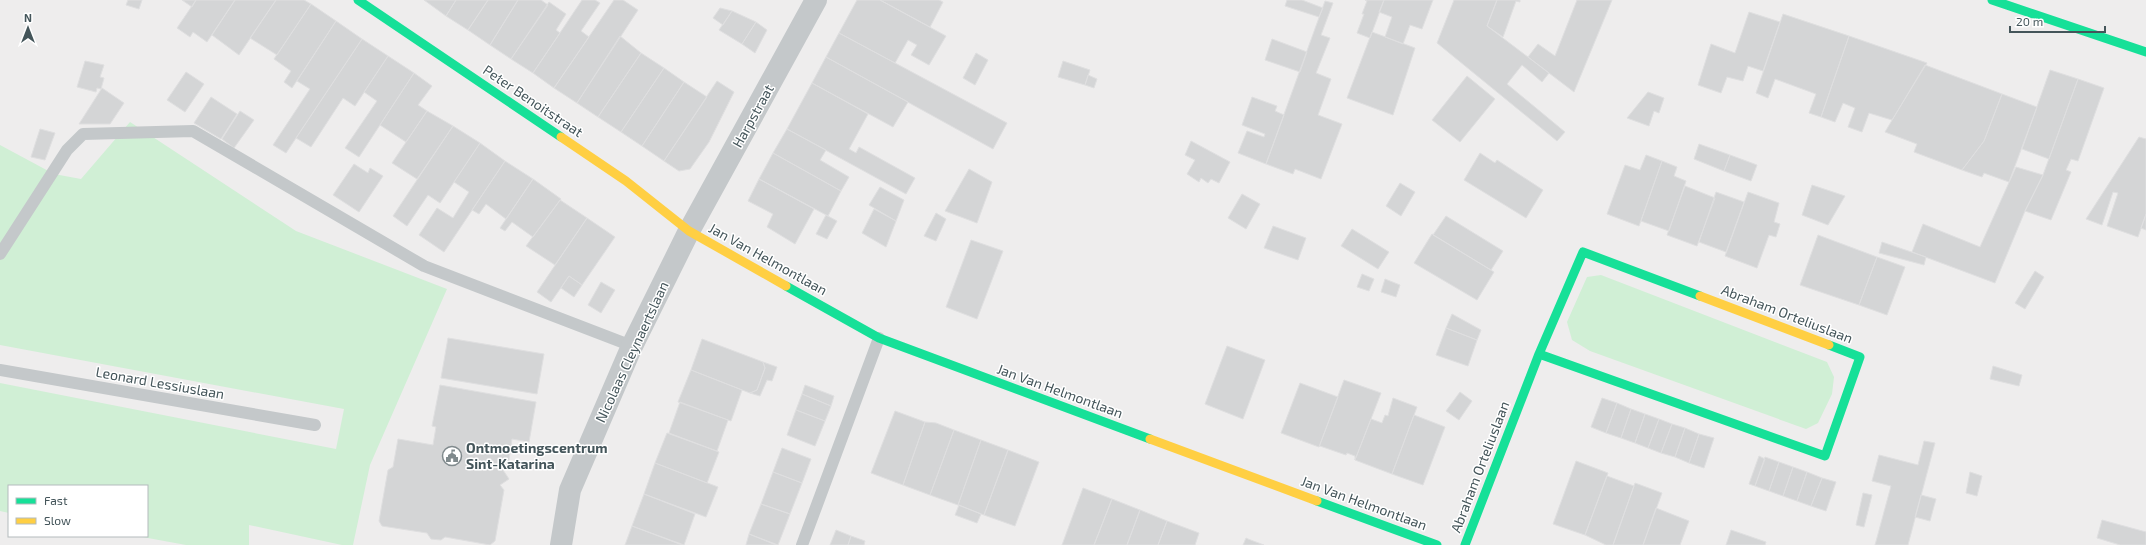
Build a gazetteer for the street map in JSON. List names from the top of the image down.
{
  "streets": {
    "street": [
      "Peter Benoitstraat",
      "Harpstraat",
      "Jan Van Helmontlaan",
      "Abraham Orteliuslaan",
      "Nicolaas Cleynaertslaan"
    ],
    "lane": ["Leonard Lessiuslaan"]
  },
  "crossings": [
    ["Peter Benoitstraat", "Harpstraat"],
    ["Peter Benoitstraat", "Jan Van Helmontlaan"],
    ["Peter Benoitstraat", "Nicolaas Cleynaertslaan"],
    ["Harpstraat", "Jan Van Helmontlaan"],
    ["Harpstraat", "Nicolaas Cleynaertslaan"],
    ["Jan Van Helmontlaan", "Nicolaas Cleynaertslaan"]
  ],
  "places": {
    "public building": ["Ontmoetingscentrum Sint-Katarina"]
  },
  "legend": ["Fast", "Slow"],
  "scale_bar": "20 m",
  "north": "top"
}
